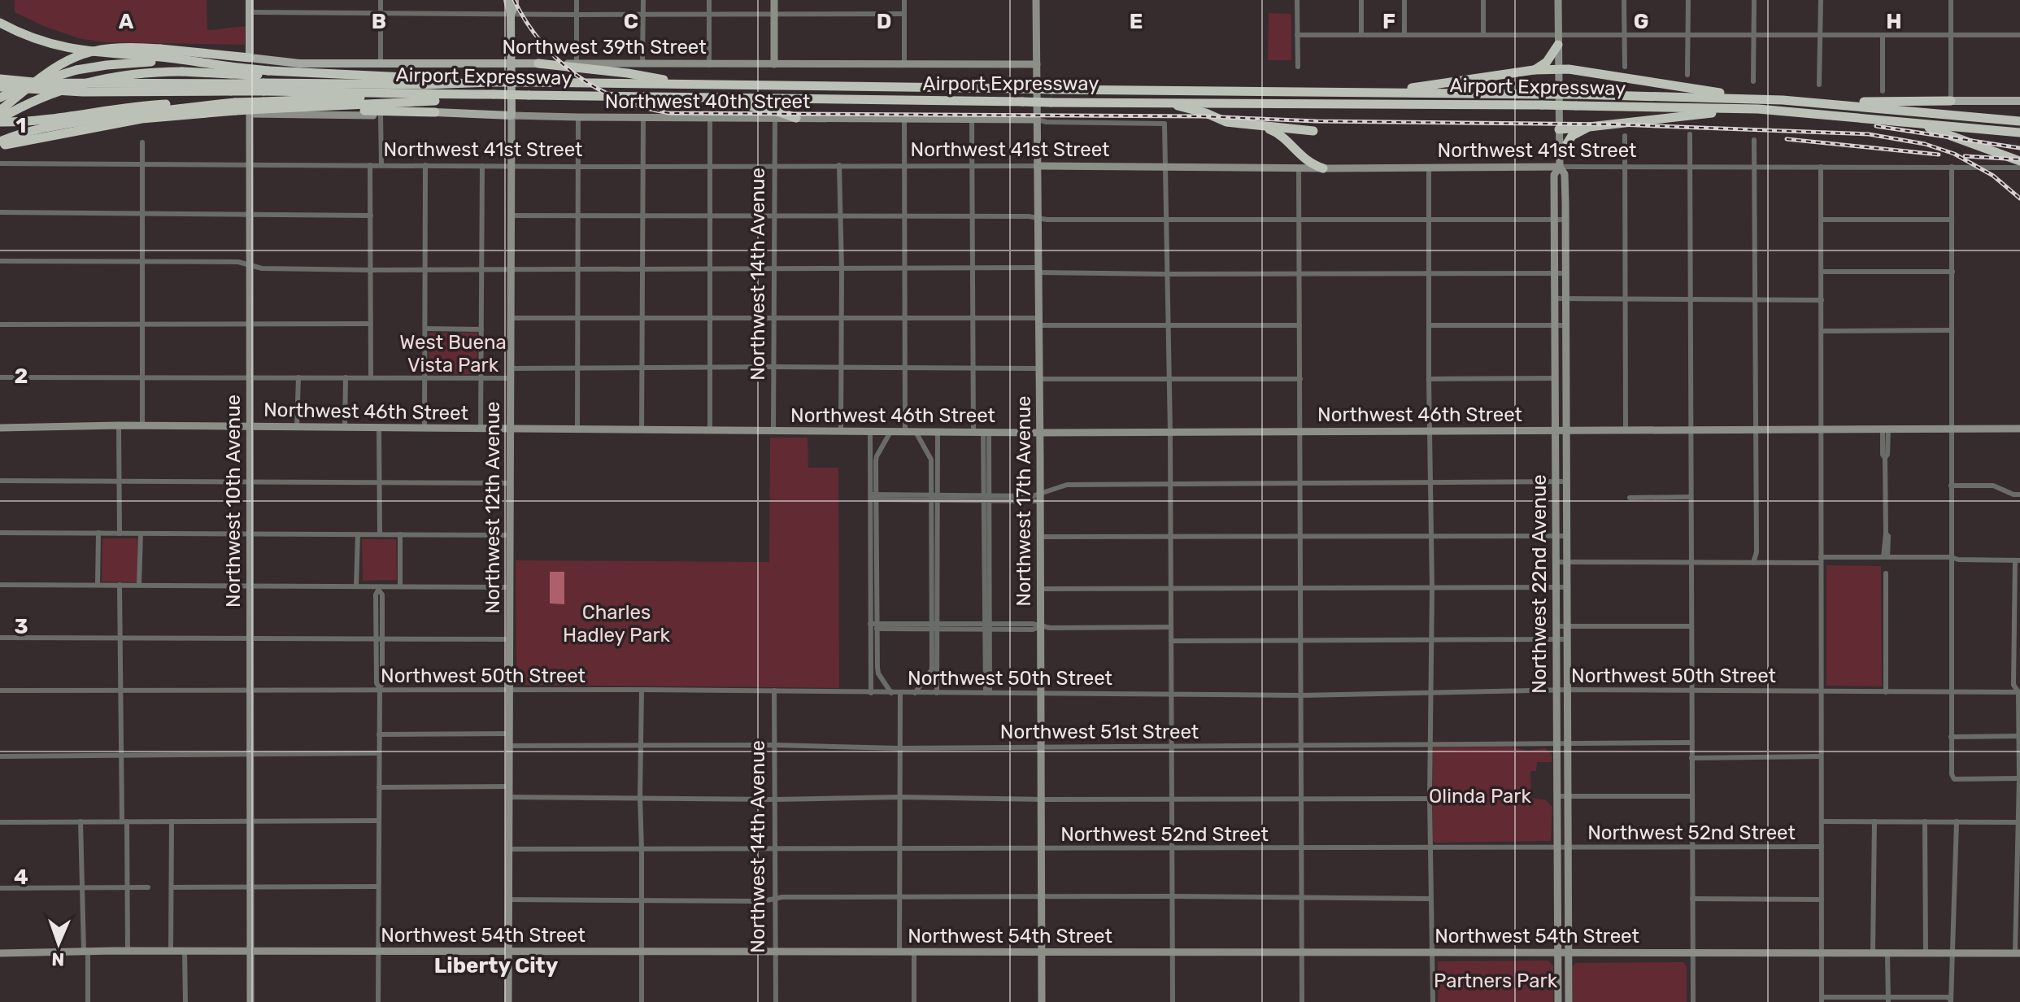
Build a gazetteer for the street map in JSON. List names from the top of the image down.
{
  "streets": {
    "highway": ["Airport Expressway"],
    "main road": [
      "Northwest 39th Street",
      "Northwest 40th Street",
      "Northwest 41st Street",
      "Northwest 46th Street",
      "Northwest 10th Avenue",
      "Northwest 17th Avenue",
      "Northwest 12th Avenue",
      "Northwest 22nd Avenue",
      "Northwest 54th Street"
    ],
    "street": [
      "Northwest 14th Avenue",
      "Northwest 50th Street",
      "Northwest 51st Street",
      "Northwest 52nd Street"
    ]
  },
  "crossings": [
    ["Northwest 39th Street", "Northwest 10th Avenue"],
    ["Northwest 39th Street", "Northwest 17th Avenue"],
    ["Northwest 39th Street", "Northwest 12th Avenue"],
    ["Northwest 40th Street", "Northwest 41st Street"],
    ["Northwest 40th Street", "Northwest 14th Avenue"],
    ["Northwest 40th Street", "Northwest 10th Avenue"],
    ["Northwest 40th Street", "Northwest 17th Avenue"],
    ["Northwest 40th Street", "Northwest 12th Avenue"],
    ["Northwest 41st Street", "Northwest 14th Avenue"],
    ["Northwest 41st Street", "Northwest 10th Avenue"],
    ["Northwest 41st Street", "Northwest 17th Avenue"],
    ["Northwest 41st Street", "Northwest 12th Avenue"],
    ["Northwest 41st Street", "Northwest 22nd Avenue"],
    ["Northwest 14th Avenue", "Northwest 46th Street"],
    ["Northwest 14th Avenue", "Northwest 50th Street"],
    ["Northwest 14th Avenue", "Northwest 51st Street"],
    ["Northwest 14th Avenue", "Northwest 52nd Street"],
    ["Northwest 14th Avenue", "Northwest 54th Street"],
    ["Northwest 46th Street", "Northwest 10th Avenue"],
    ["Northwest 46th Street", "Northwest 17th Avenue"],
    ["Northwest 46th Street", "Northwest 12th Avenue"],
    ["Northwest 46th Street", "Northwest 22nd Avenue"],
    ["Northwest 10th Avenue", "Northwest 50th Street"],
    ["Northwest 10th Avenue", "Northwest 54th Street"],
    ["Northwest 17th Avenue", "Northwest 50th Street"],
    ["Northwest 17th Avenue", "Northwest 51st Street"],
    ["Northwest 17th Avenue", "Northwest 52nd Street"],
    ["Northwest 17th Avenue", "Northwest 54th Street"],
    ["Northwest 12th Avenue", "Northwest 50th Street"],
    ["Northwest 12th Avenue", "Northwest 51st Street"],
    ["Northwest 12th Avenue", "Northwest 52nd Street"],
    ["Northwest 12th Avenue", "Northwest 54th Street"],
    ["Northwest 22nd Avenue", "Northwest 50th Street"],
    ["Northwest 22nd Avenue", "Northwest 51st Street"],
    ["Northwest 22nd Avenue", "Northwest 52nd Street"],
    ["Northwest 22nd Avenue", "Northwest 54th Street"]
  ],
  "districts": ["Liberty City"],
  "parks": [
    "West Buena Vista Park",
    "Charles Hadley Park",
    "Olinda Park",
    "Partners Park"
  ],
  "north": "bottom",
  "grid": {
    "columns": [
      "A",
      "B",
      "C",
      "D",
      "E",
      "F",
      "G",
      "H"
    ],
    "rows": [
      "1",
      "2",
      "3",
      "4"
    ]
  }
}
